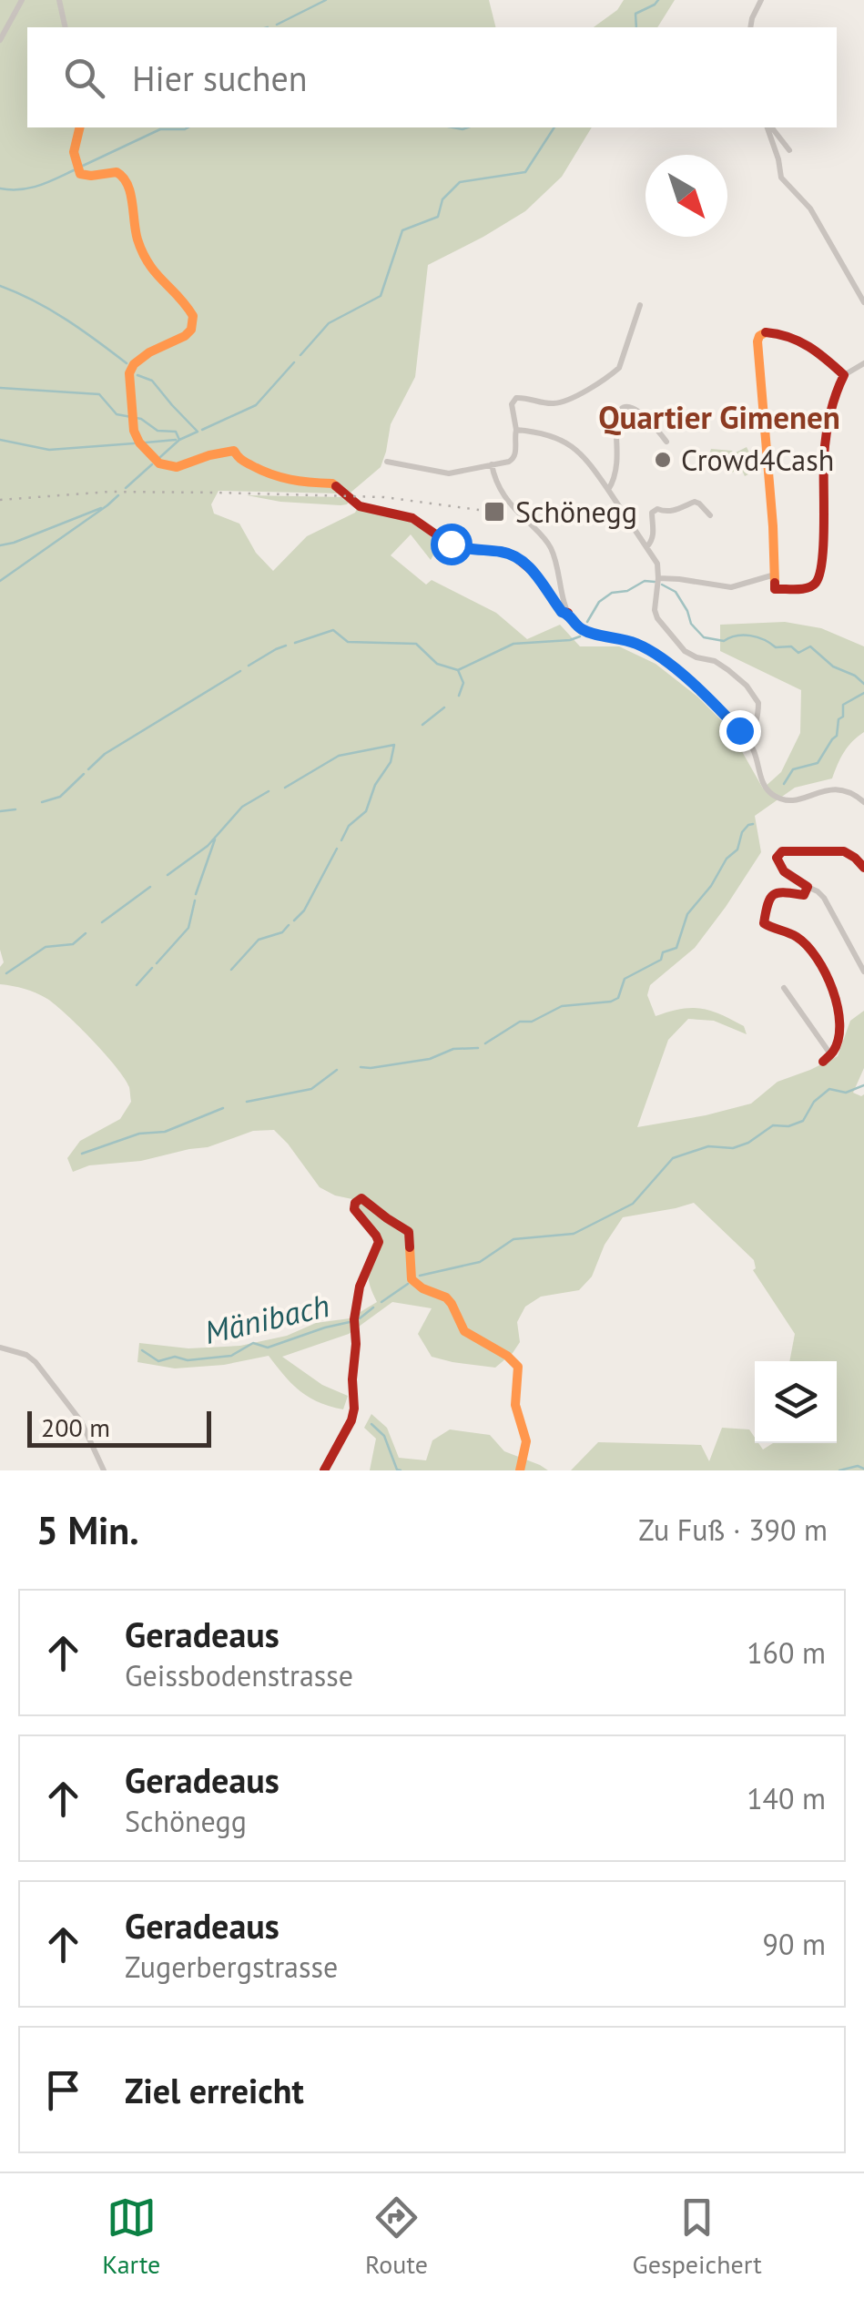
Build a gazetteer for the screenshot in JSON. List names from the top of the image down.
{
  "districts": ["Quartier Gimenen"],
  "water": ["Mänibach"],
  "places": {
    "other": ["Crowd4Cash"],
    "transit": ["Schönegg"]
  },
  "scale_bar": "200 m",
  "north": "bottom right",
  "page": {
    "search": "Hier suchen",
    "scale": "200 m",
    "heading": ["5 Min.", "Zu Fuß · 390 m"],
    "list": [
      ["Geradeaus", "Geissbodenstrasse", "160 m"],
      ["Geradeaus", "Schönegg", "140 m"],
      ["Geradeaus", "Zugerbergstrasse", "90 m"],
      "Ziel erreicht"
    ],
    "nav": ["Karte", "Route", "Gespeichert"]
  }
}
